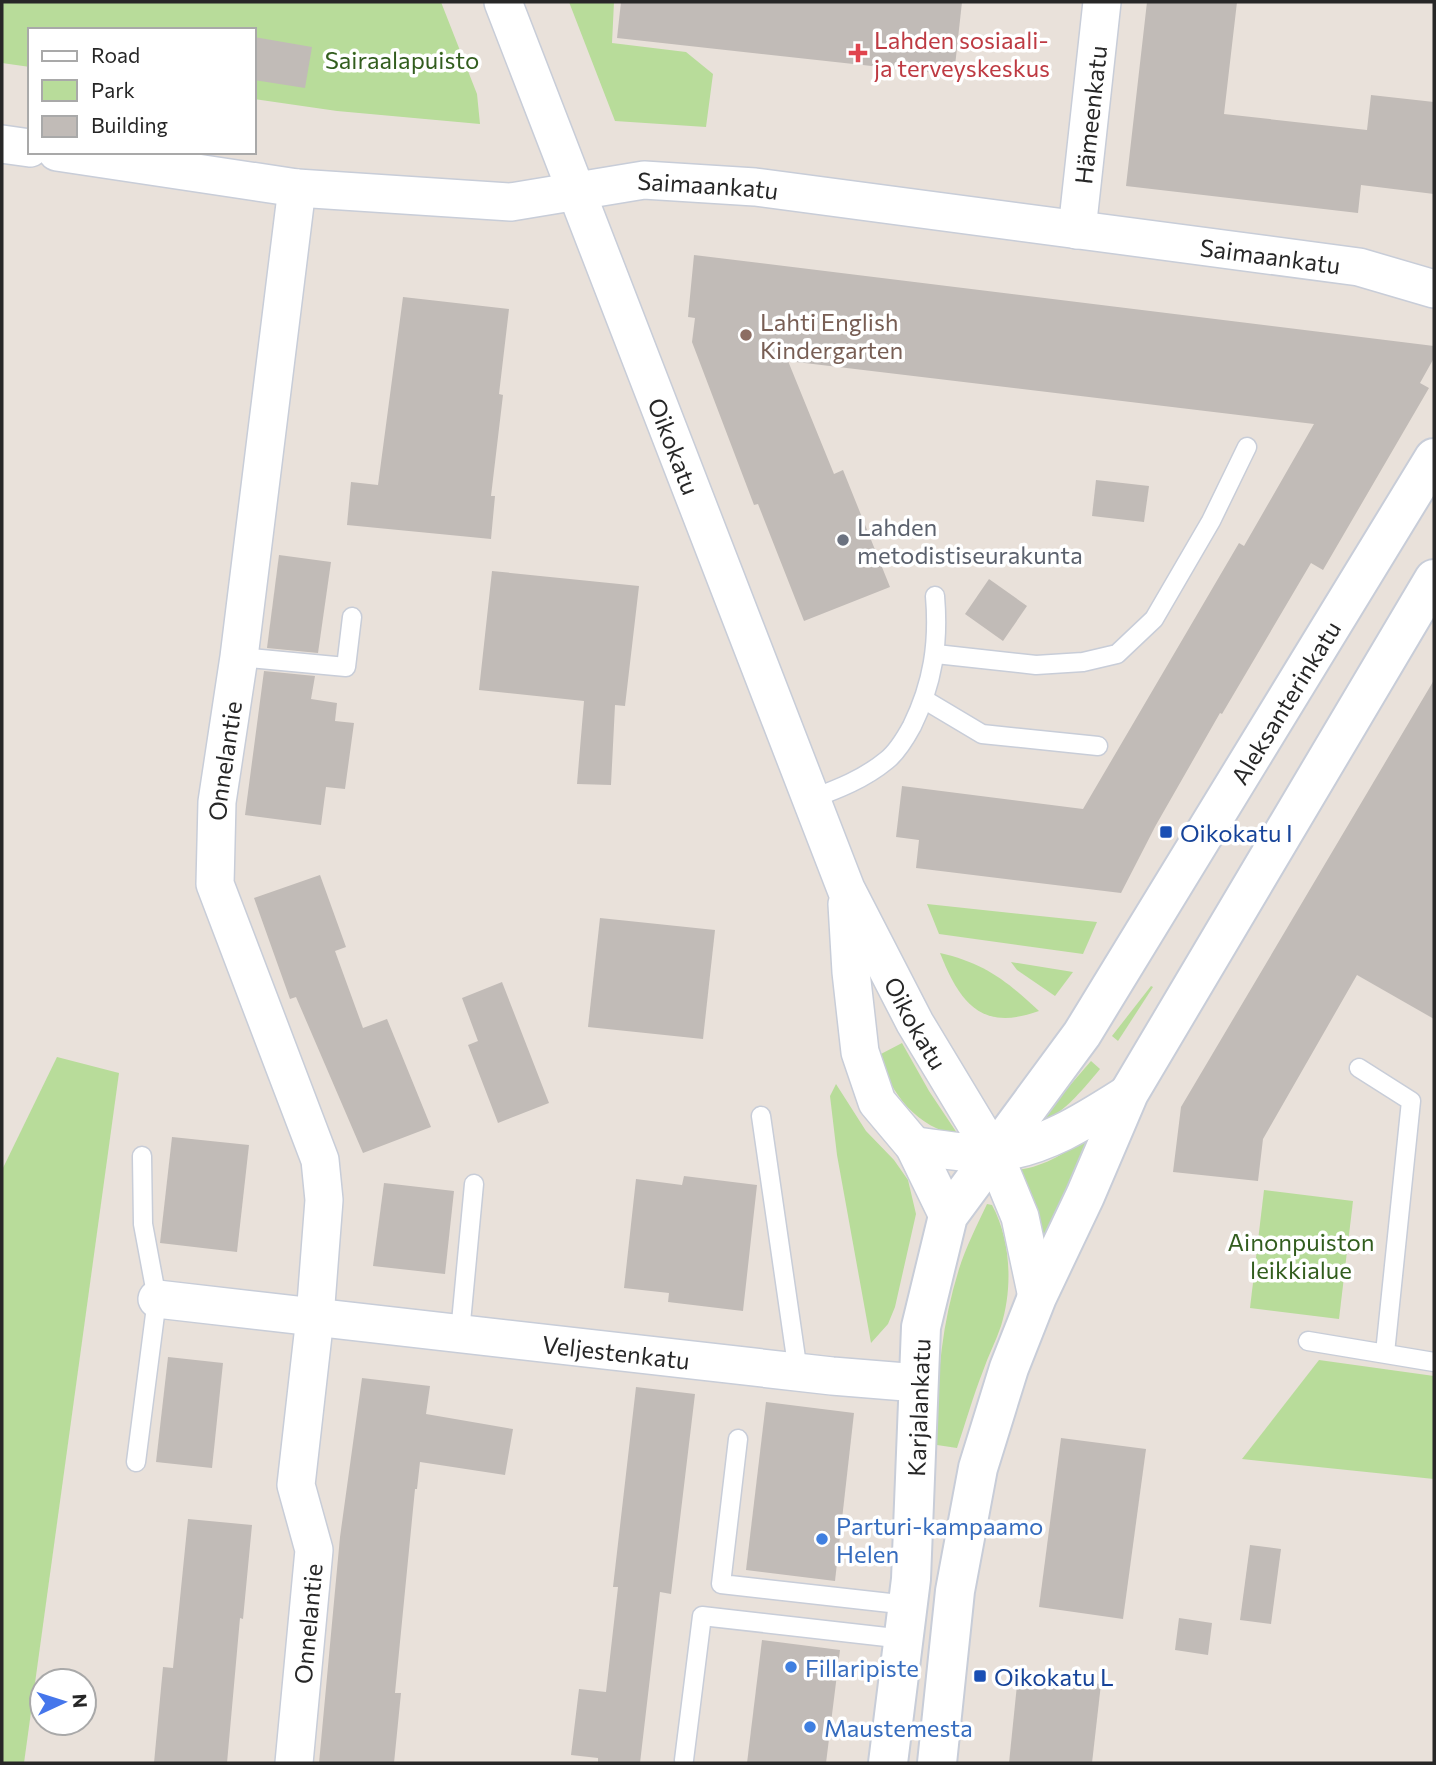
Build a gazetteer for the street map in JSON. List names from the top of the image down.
{
  "streets": {
    "main road": ["Aleksanterinkatu", "Karjalankatu"],
    "street": [
      "Hämeenkatu",
      "Saimaankatu",
      "Oikokatu",
      "Onnelantie",
      "Veljestenkatu"
    ]
  },
  "crossings": [
    ["Hämeenkatu", "Saimaankatu"],
    ["Saimaankatu", "Oikokatu"],
    ["Saimaankatu", "Onnelantie"],
    ["Oikokatu", "Aleksanterinkatu"],
    ["Oikokatu", "Karjalankatu"],
    ["Aleksanterinkatu", "Karjalankatu"],
    ["Onnelantie", "Veljestenkatu"],
    ["Veljestenkatu", "Karjalankatu"]
  ],
  "parks": ["Sairaalapuisto", "Ainonpuiston leikkialue"],
  "places": {
    "health": ["Lahden sosiaali- ja terveyskeskus"],
    "other": [
      "Lahti English Kindergarten",
      "Lahden metodistiseurakunta",
      "Parturi-kampaamo Helen",
      "Fillaripiste",
      "Maustemesta"
    ],
    "transit": ["Oikokatu I", "Oikokatu L"]
  },
  "legend": ["Road", "Park", "Building"],
  "north": "right"
}
